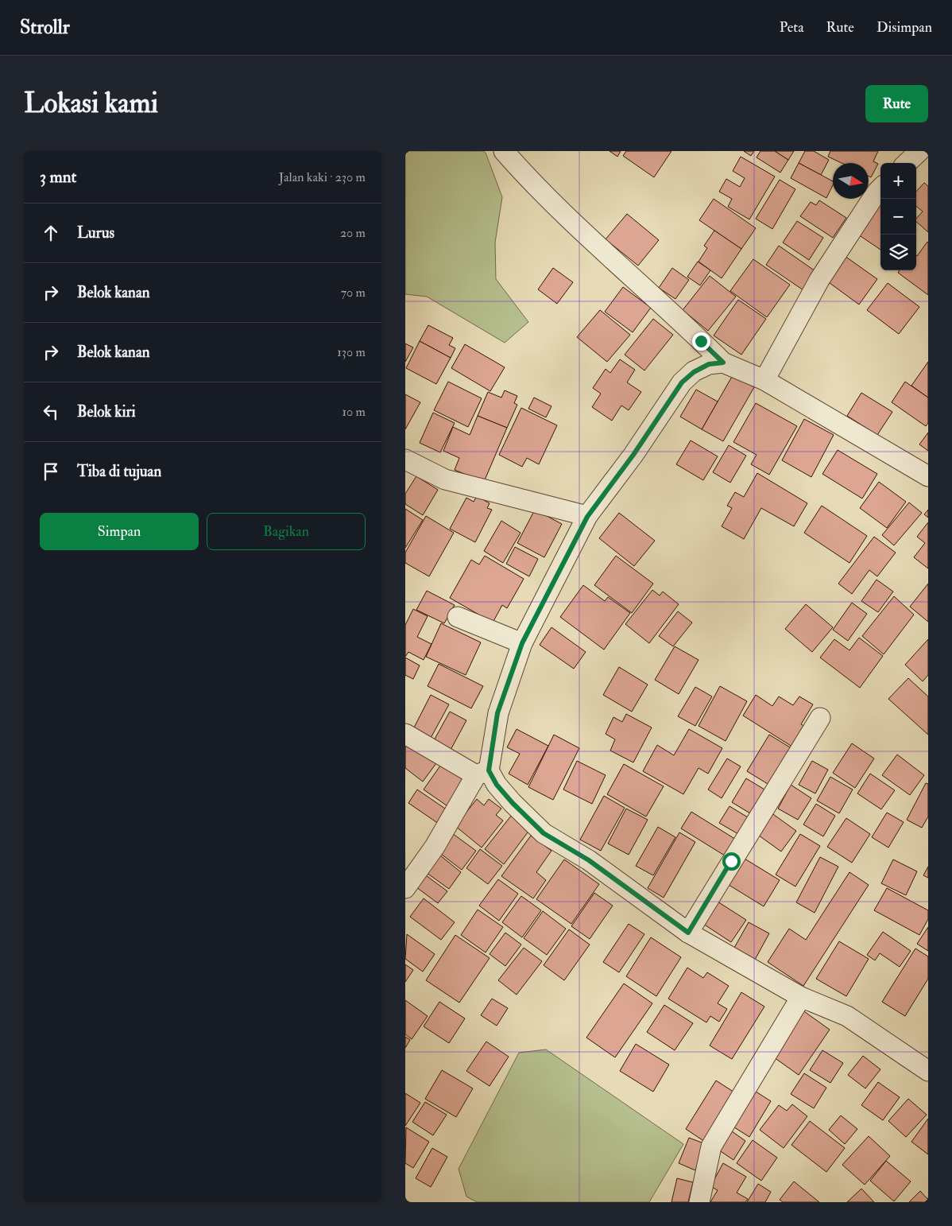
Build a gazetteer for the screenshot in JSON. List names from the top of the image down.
{
  "north": "right",
  "page": {
    "header": "Strollr",
    "nav": ["Peta", "Rute", "Disimpan"],
    "buttons": [
      "Rute",
      ["Simpan", "Bagikan"]
    ],
    "title": "Lokasi kami",
    "heading": ["3 mnt", "Jalan kaki · 230 m"],
    "map_buttons": ["+", "−"],
    "list": [
      ["Lurus", "20 m"],
      ["Belok kanan", "70 m"],
      ["Belok kanan", "130 m"],
      ["Belok kiri", "10 m"],
      "Tiba di tujuan"
    ]
  }
}
